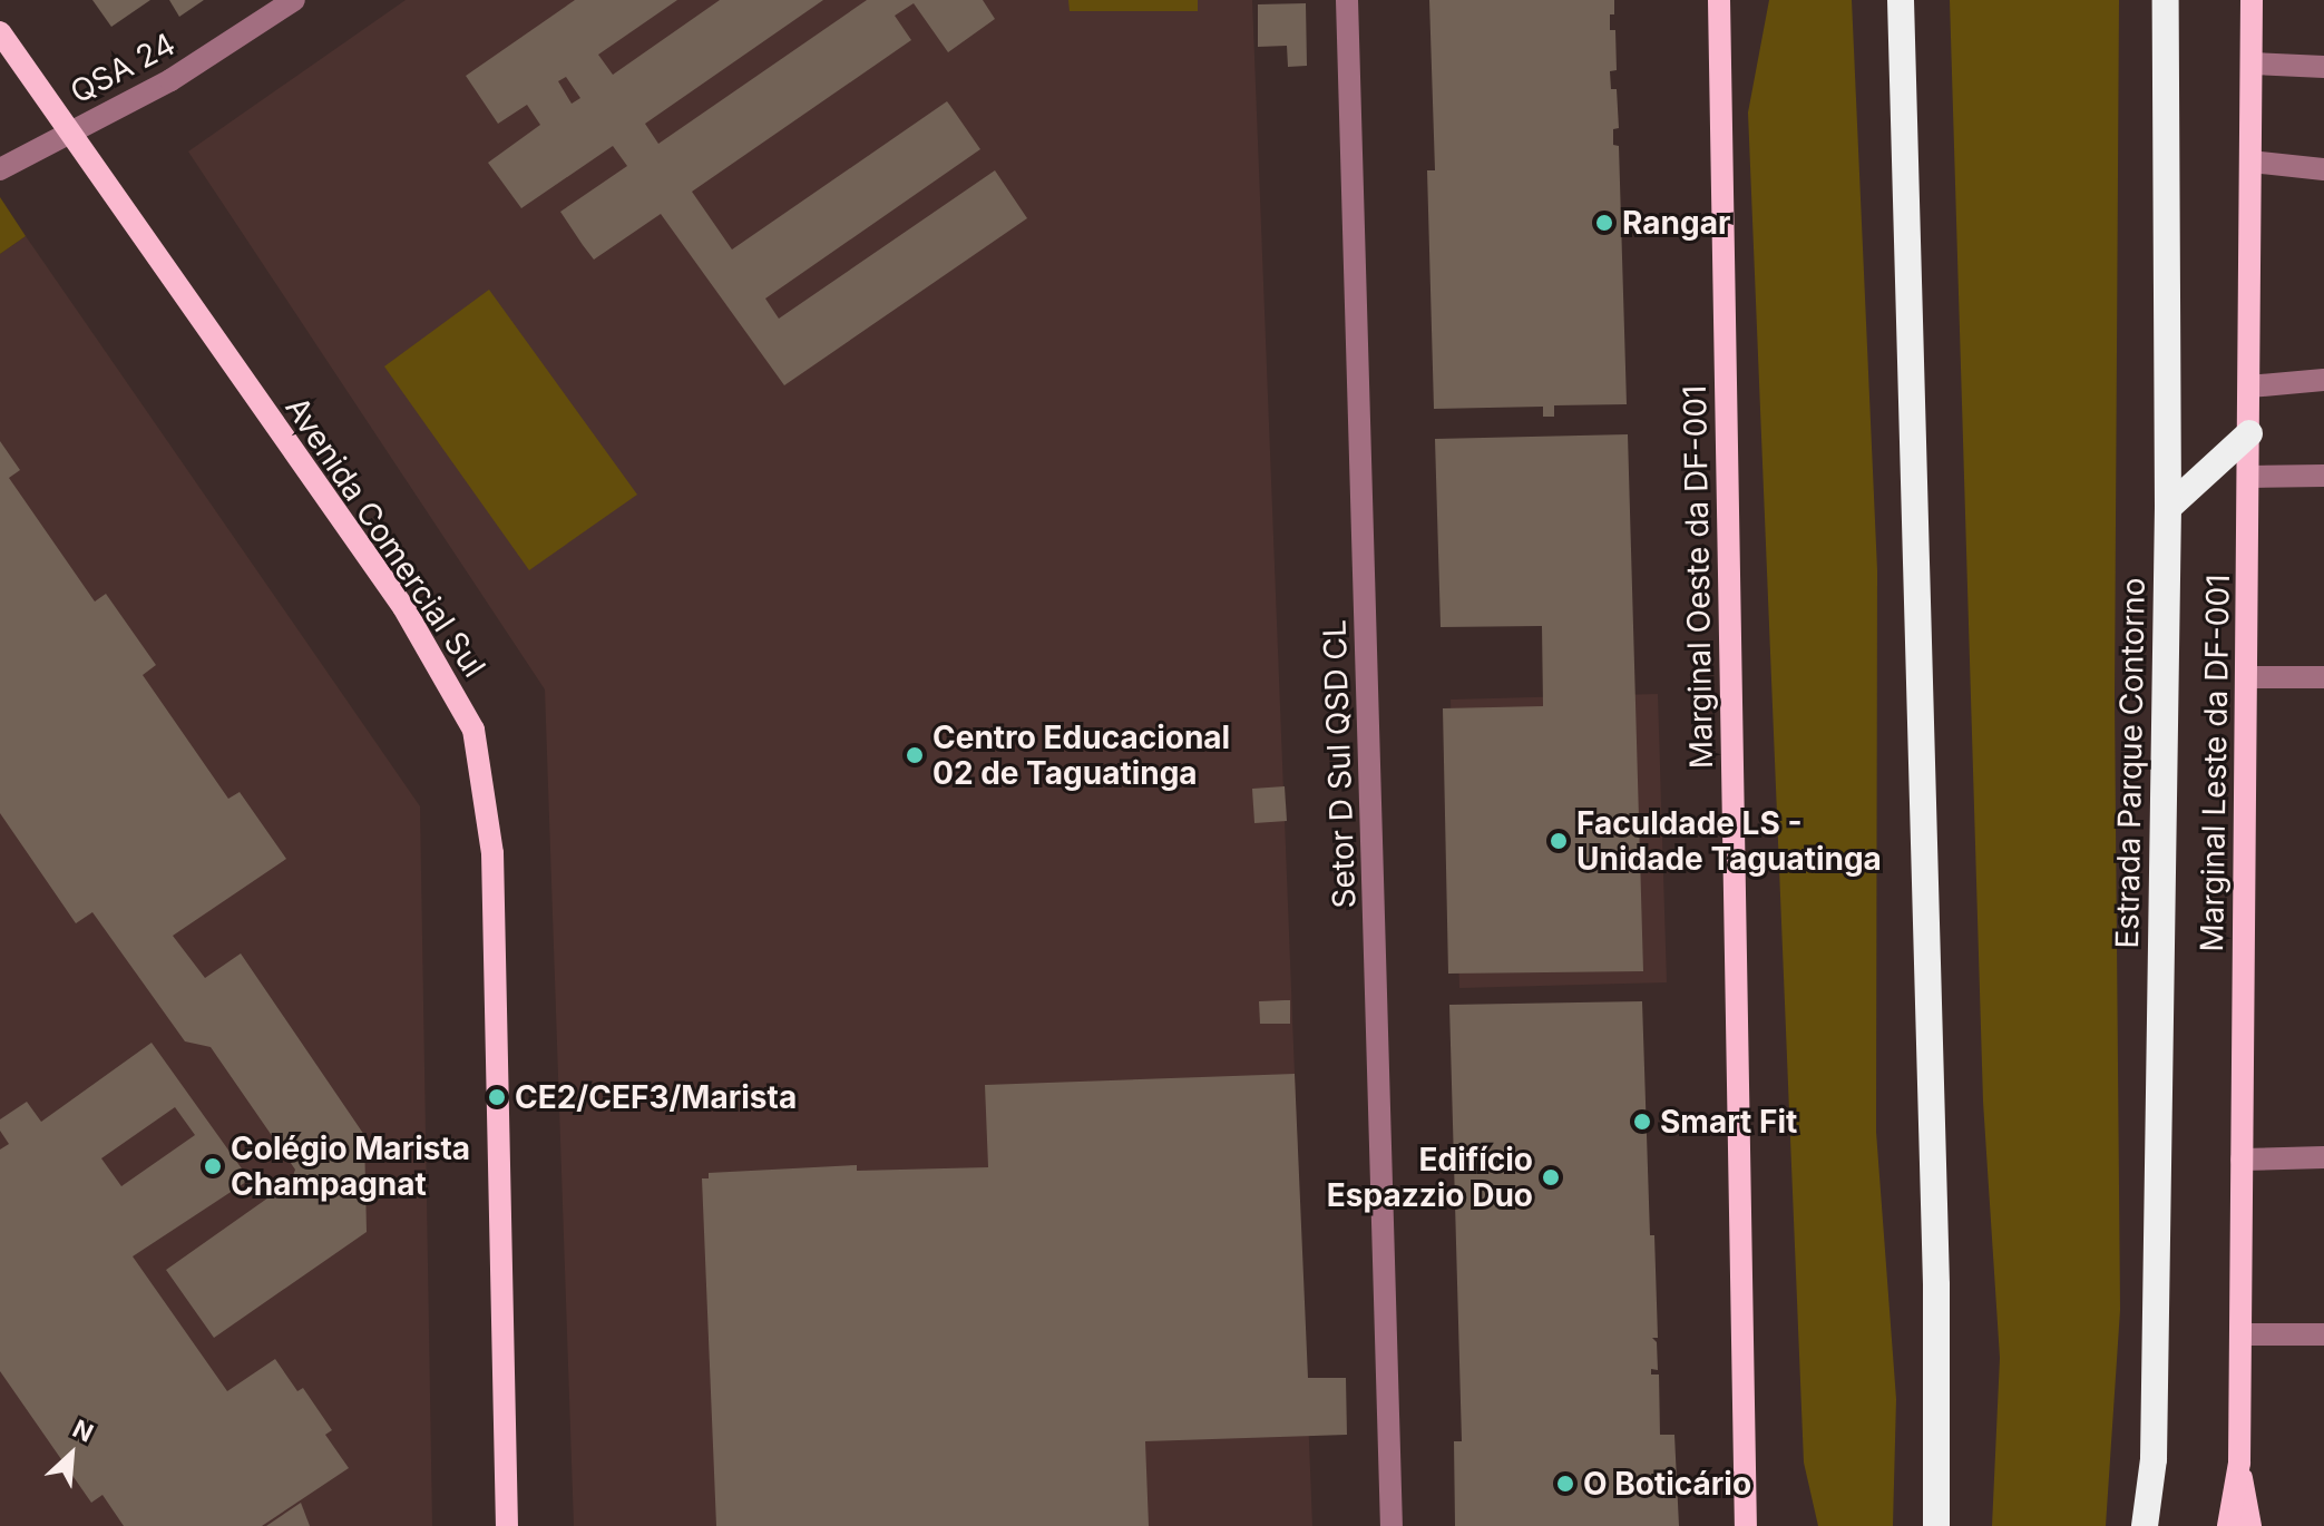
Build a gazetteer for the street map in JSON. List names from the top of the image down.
{
  "streets": {
    "highway": ["Estrada Parque Contorno"],
    "main road": ["Avenida Comercial Sul", "Marginal Oeste da DF-001", "Marginal Leste da DF-001"],
    "street": ["QSA 24", "Setor D Sul QSD CL"]
  },
  "crossings": [
    ["QSA 24", "Avenida Comercial Sul"]
  ],
  "places": [
    "Rangar",
    "Centro Educacional 02 de Taguatinga",
    "Faculdade LS - Unidade Taguatinga",
    "CE2/CEF3/Marista",
    "Smart Fit",
    "Colégio Marista Champagnat",
    "Edifício Espazzio Duo",
    "O Boticário"
  ],
  "north": "top right"
}
